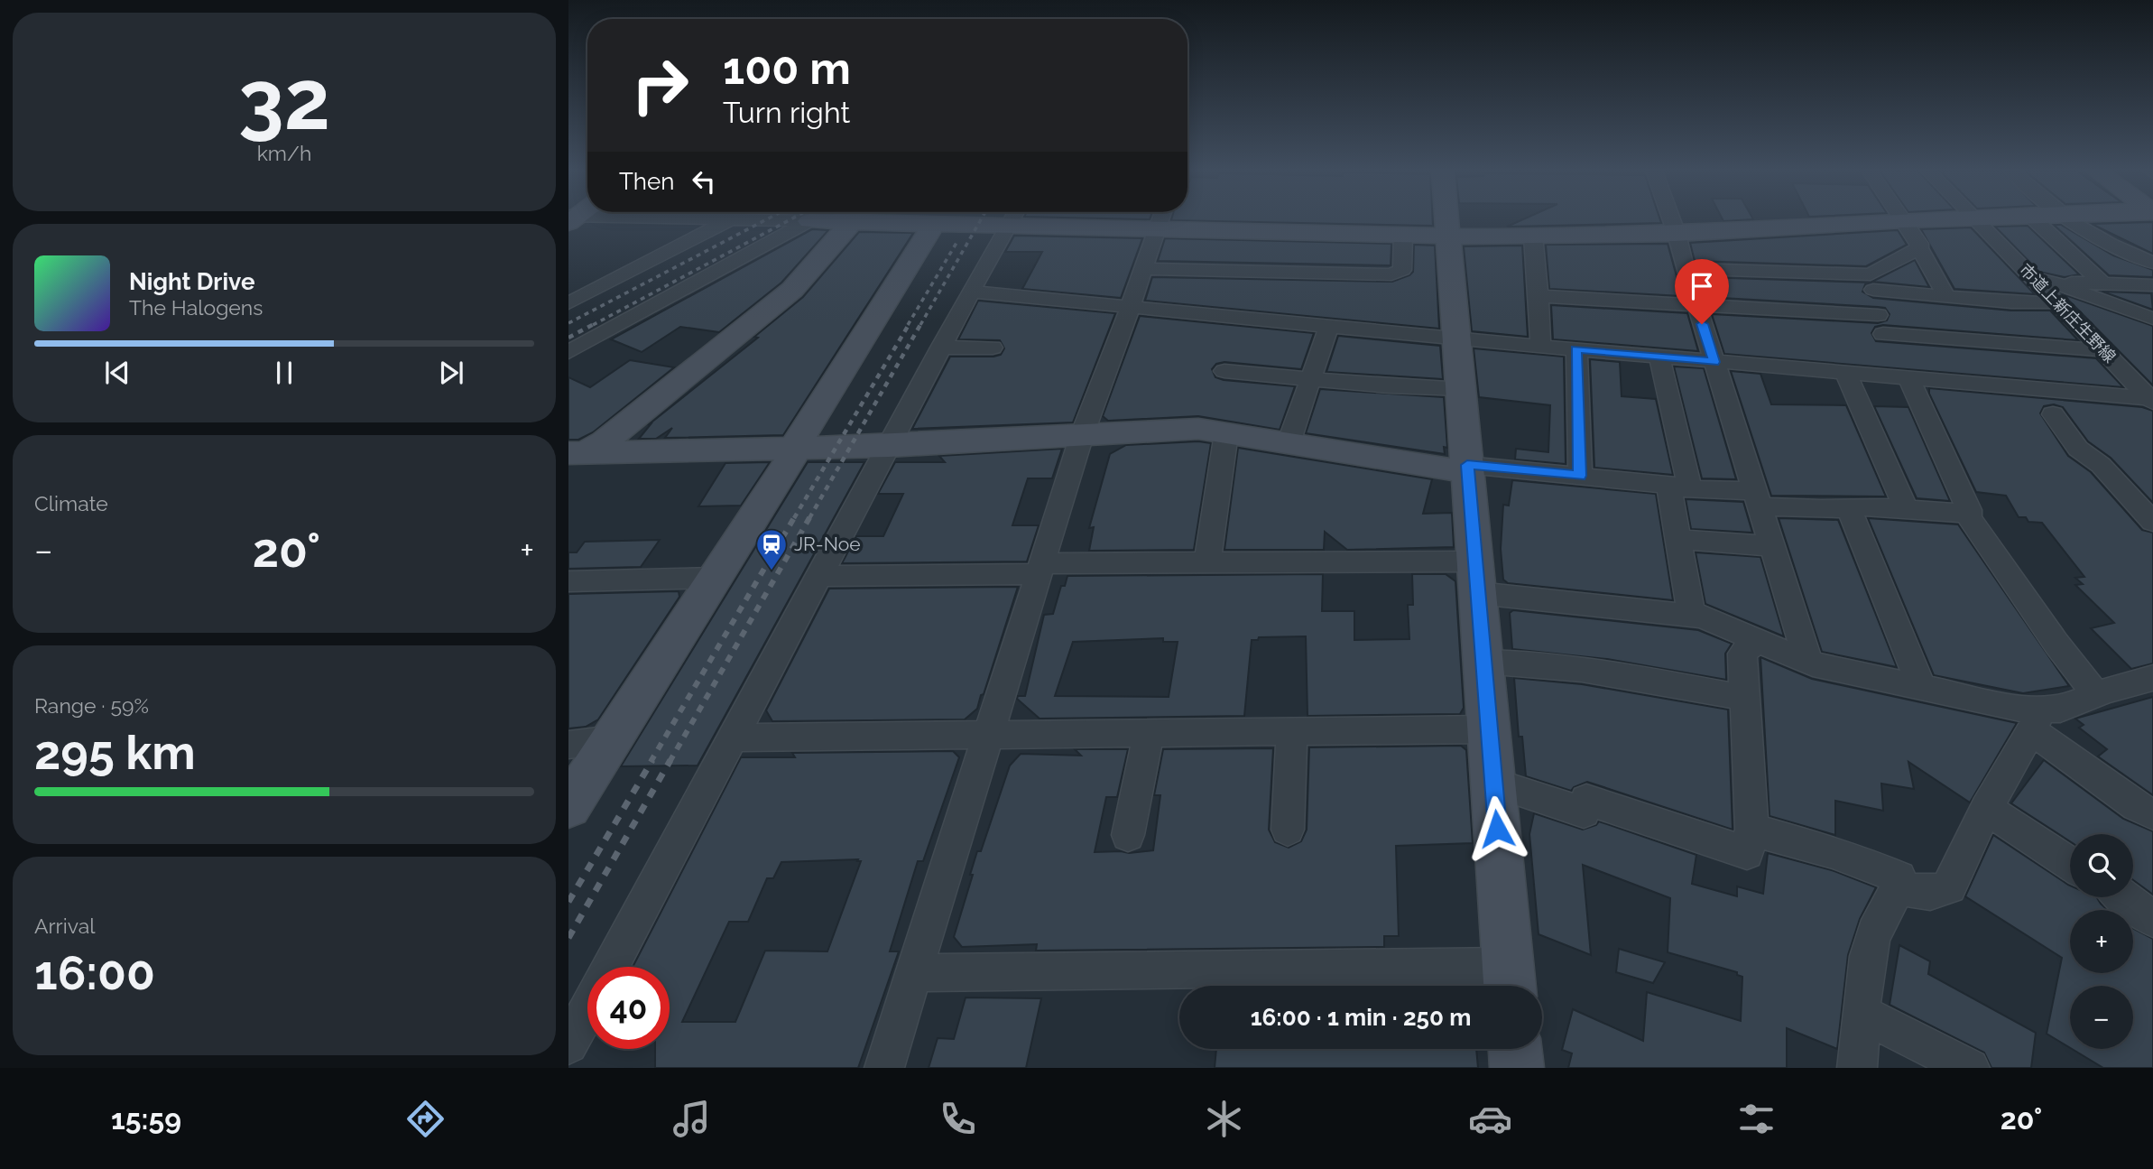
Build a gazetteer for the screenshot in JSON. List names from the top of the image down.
{
  "streets": {
    "street": ["市道上新庄生野線"]
  },
  "places": {
    "station": ["JR-Noe"]
  },
  "page": {
    "tile": [
      ["32", "km/h"],
      "Climate",
      ["Range · 59%", "295 km"],
      ["Arrival", "16:00"]
    ],
    "turn": ["100 m", "Turn right"],
    "then": "Then",
    "song": ["Night Drive", "The Halogens"],
    "heat": ["−", "20°", "+"],
    "map_buttons": ["+", "−"],
    "limit": "40",
    "trip": "16:00 · 1 min · 250 m",
    "tabs": ["15:59", "20°"]
  }
}
